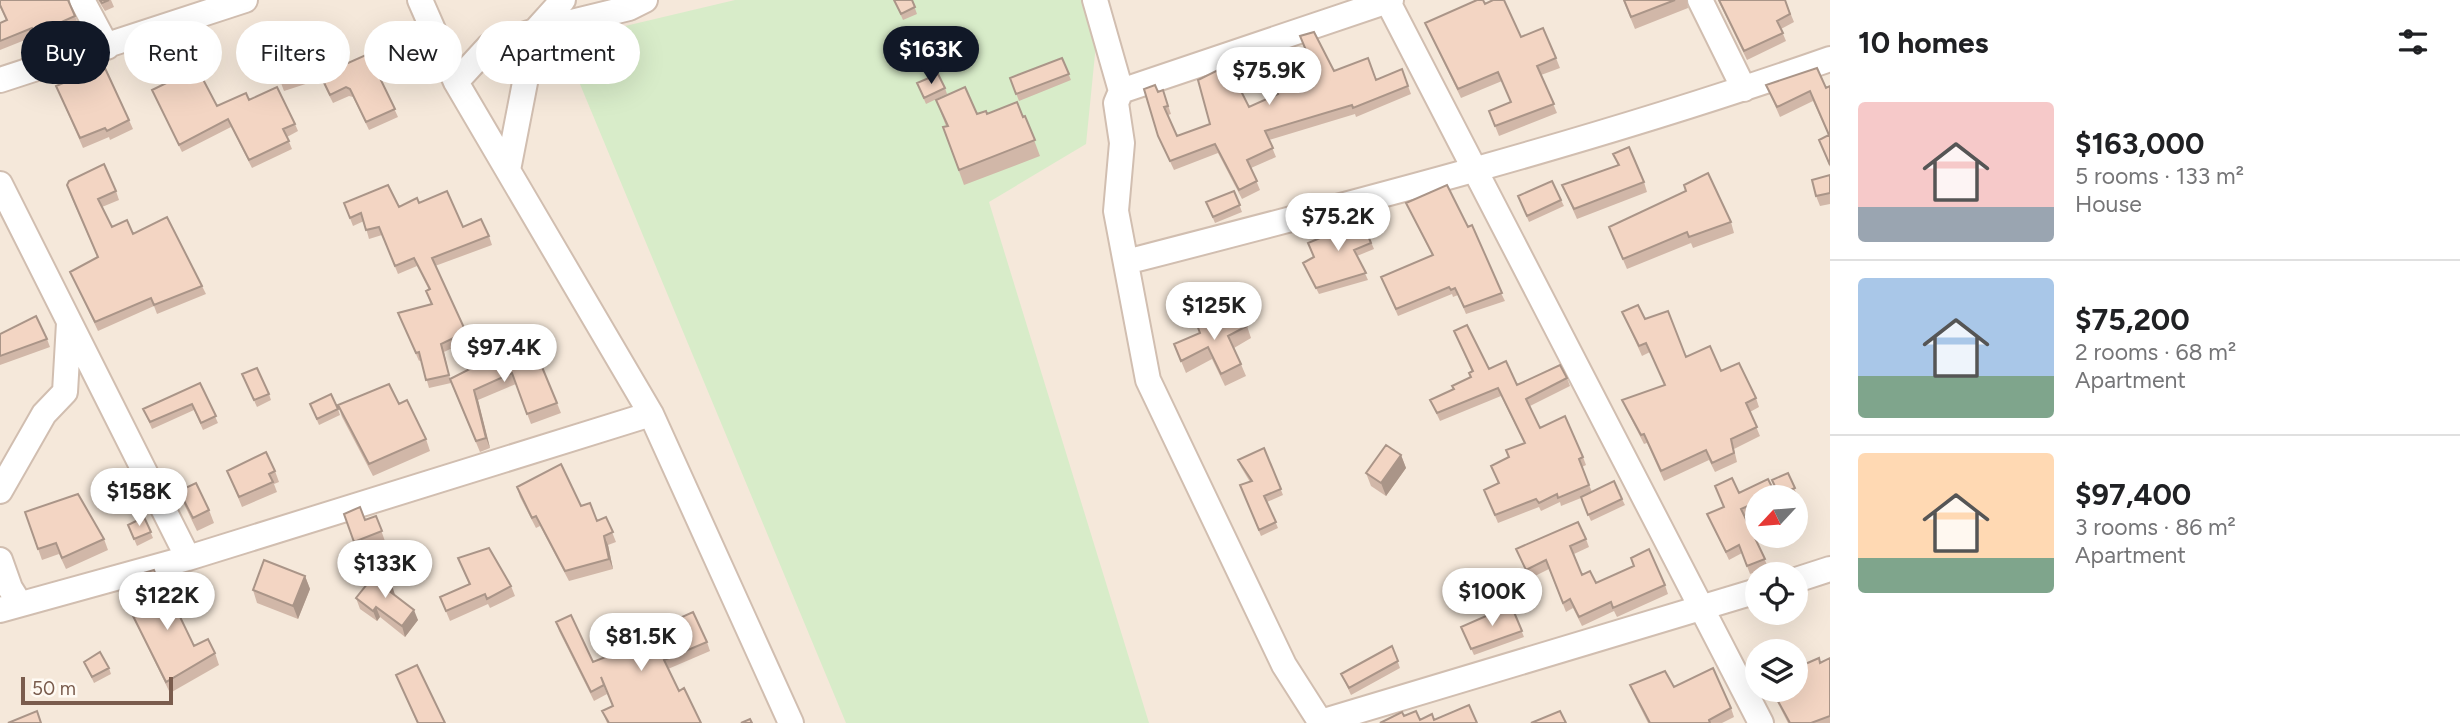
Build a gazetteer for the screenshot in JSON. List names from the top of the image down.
{
  "scale_bar": "50 m",
  "north": "bottom left",
  "page": {
    "heading": "10 homes",
    "chip": [
      "Buy",
      "Rent",
      "Filters",
      "New",
      "Apartment"
    ],
    "price": [
      "$163K",
      "$75.9K",
      "$75.2K",
      "$125K",
      "$97.4K",
      "$158K",
      "$133K",
      "$100K",
      "$122K",
      "$81.5K"
    ],
    "list": [
      {
        "name": "$163,000",
        "note": "5 rooms · 133 m² · House"
      },
      {
        "name": "$75,200",
        "note": "2 rooms · 68 m² · Apartment"
      },
      {
        "name": "$97,400",
        "note": "3 rooms · 86 m² · Apartment"
      }
    ],
    "scale": "50 m"
  }
}
